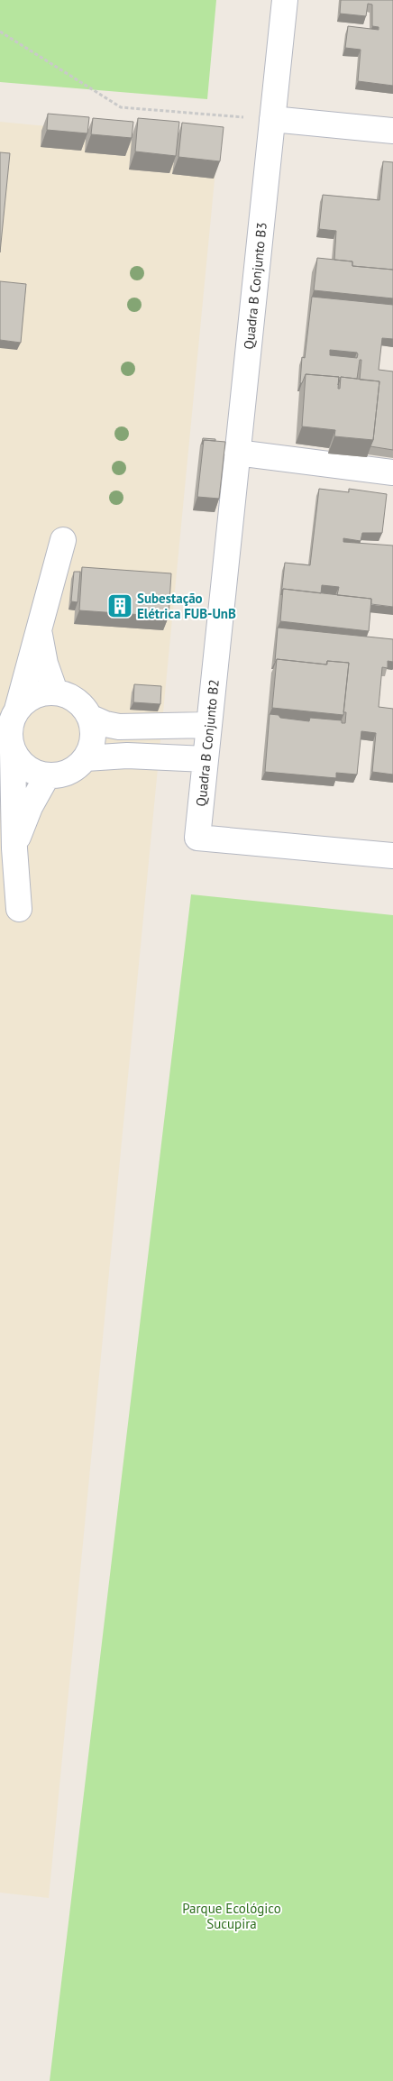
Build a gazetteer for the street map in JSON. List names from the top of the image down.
{
  "streets": {
    "street": ["Quadra B Conjunto B3", "Quadra B Conjunto B2"]
  },
  "crossings": [
    ["Quadra B Conjunto B3", "Quadra B Conjunto B2"]
  ],
  "parks": ["Parque Ecológico Sucupira"],
  "places": {
    "building": ["Subestação Elétrica FUB-UnB"]
  }
}
